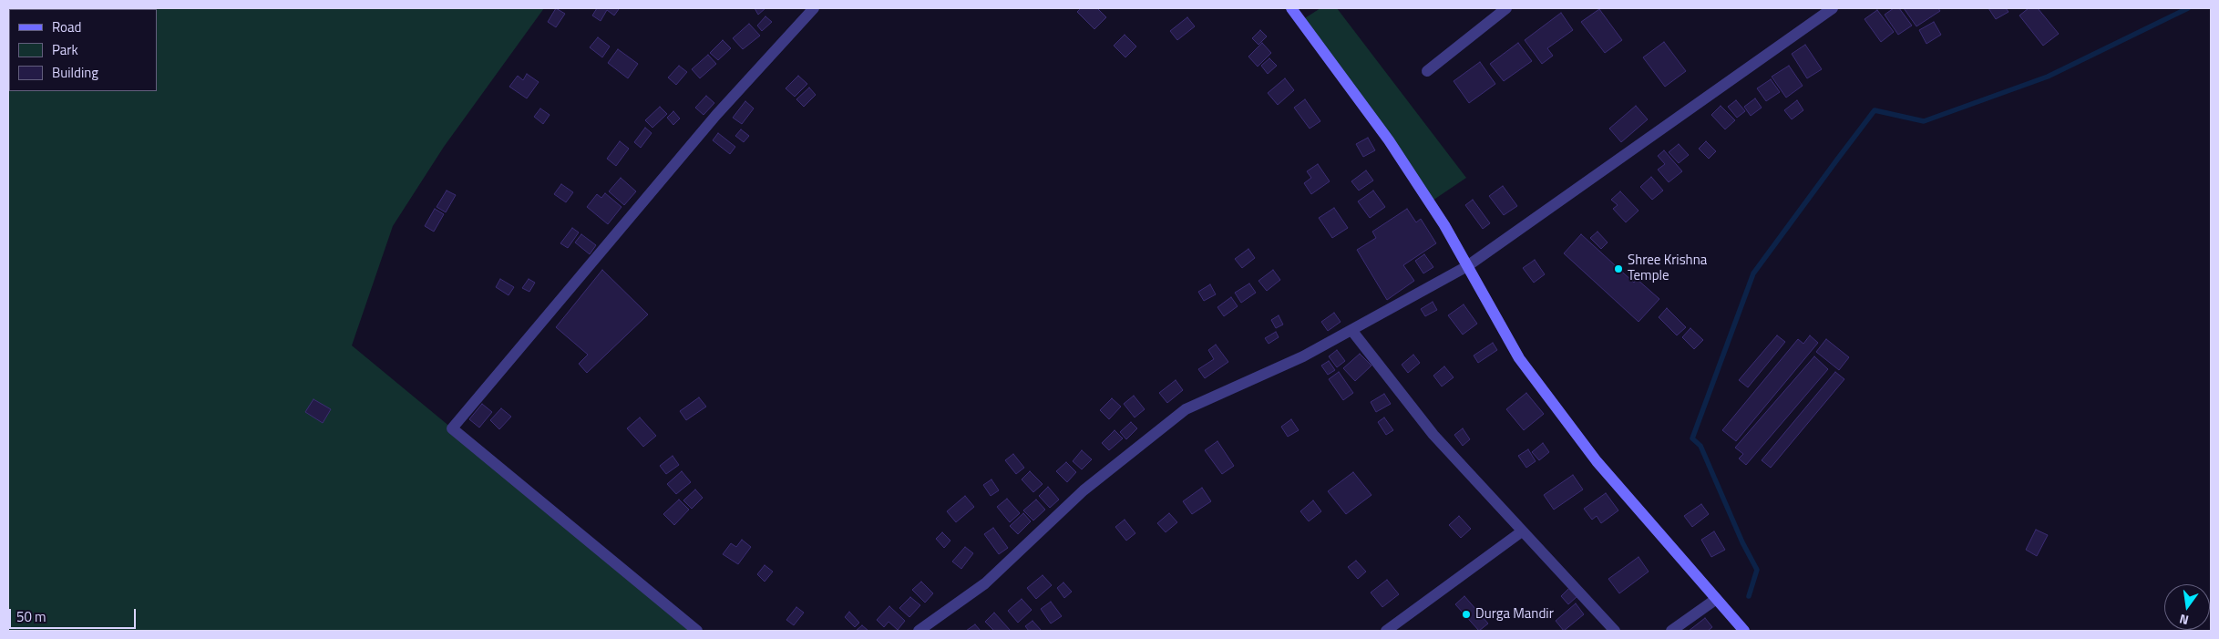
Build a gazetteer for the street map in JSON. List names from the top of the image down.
{
  "places": ["Shree Krishna Temple", "Durga Mandir"],
  "legend": ["Road", "Park", "Building"],
  "scale_bar": "50 m",
  "north": "bottom"
}
